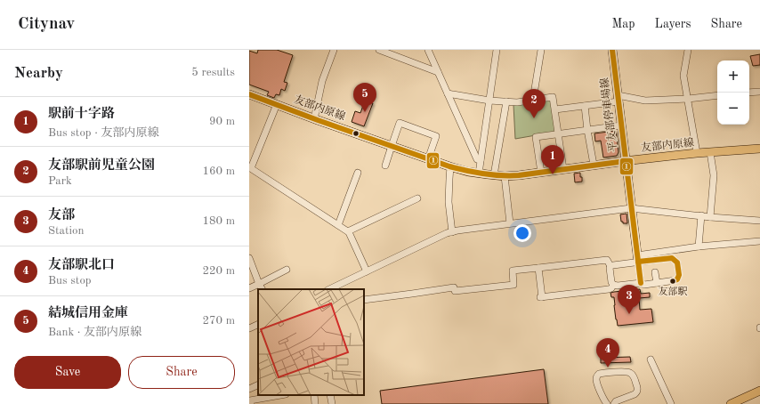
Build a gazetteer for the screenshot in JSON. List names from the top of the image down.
{
  "streets": {
    "main road": ["友部内原線", "平友部停車場線"]
  },
  "crossings": [
    ["友部内原線", "平友部停車場線"]
  ],
  "places": ["友部駅"],
  "lines": ["transit line ①"],
  "page": {
    "header": "Citynav",
    "nav": ["Map", "Layers", "Share"],
    "heading": ["Nearby", "5 results"],
    "map_buttons": ["+", "−"],
    "pins": [
      "5",
      "2",
      "1",
      "3",
      "4"
    ],
    "list": [
      {
        "mark": "1",
        "name": "駅前十字路",
        "note": "Bus stop · 友部内原線",
        "value": "90 m"
      },
      {
        "mark": "2",
        "name": "友部駅前児童公園",
        "note": "Park",
        "value": "160 m"
      },
      {
        "mark": "3",
        "name": "友部",
        "note": "Station",
        "value": "180 m"
      },
      {
        "mark": "4",
        "name": "友部駅北口",
        "note": "Bus stop",
        "value": "220 m"
      },
      {
        "mark": "5",
        "name": "結城信用金庫",
        "note": "Bank · 友部内原線",
        "value": "270 m"
      }
    ],
    "buttons": ["Save", "Share"]
  }
}
